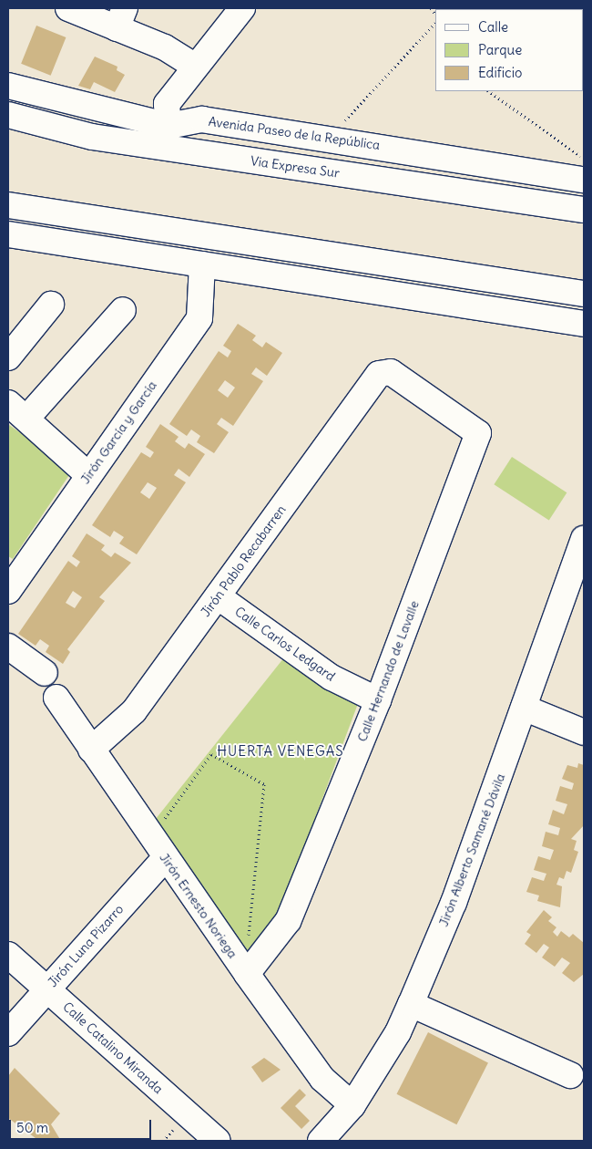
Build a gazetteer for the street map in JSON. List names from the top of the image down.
{
  "streets": {
    "main road": [
      "Avenida Paseo de la República",
      "Via Expresa Sur",
      "Jirón García y García",
      "Jirón Pablo Recabarren",
      "Calle Carlos Ledgard",
      "Calle Hernando de Lavalle",
      "Jirón Alberto Samané Dávila",
      "Jirón Ernesto Noriega",
      "Jirón Luna Pizarro",
      "Calle Catalino Miranda"
    ]
  },
  "crossings": [
    ["Jirón Pablo Recabarren", "Calle Carlos Ledgard"],
    ["Jirón Pablo Recabarren", "Calle Hernando de Lavalle"],
    ["Jirón Pablo Recabarren", "Jirón Ernesto Noriega"],
    ["Calle Carlos Ledgard", "Calle Hernando de Lavalle"],
    ["Calle Hernando de Lavalle", "Jirón Ernesto Noriega"],
    ["Jirón Alberto Samané Dávila", "Jirón Ernesto Noriega"],
    ["Jirón Ernesto Noriega", "Jirón Luna Pizarro"],
    ["Jirón Luna Pizarro", "Calle Catalino Miranda"]
  ],
  "districts": ["HUERTA VENEGAS"],
  "legend": ["Calle", "Parque", "Edificio"],
  "scale_bar": "50 m"
}
